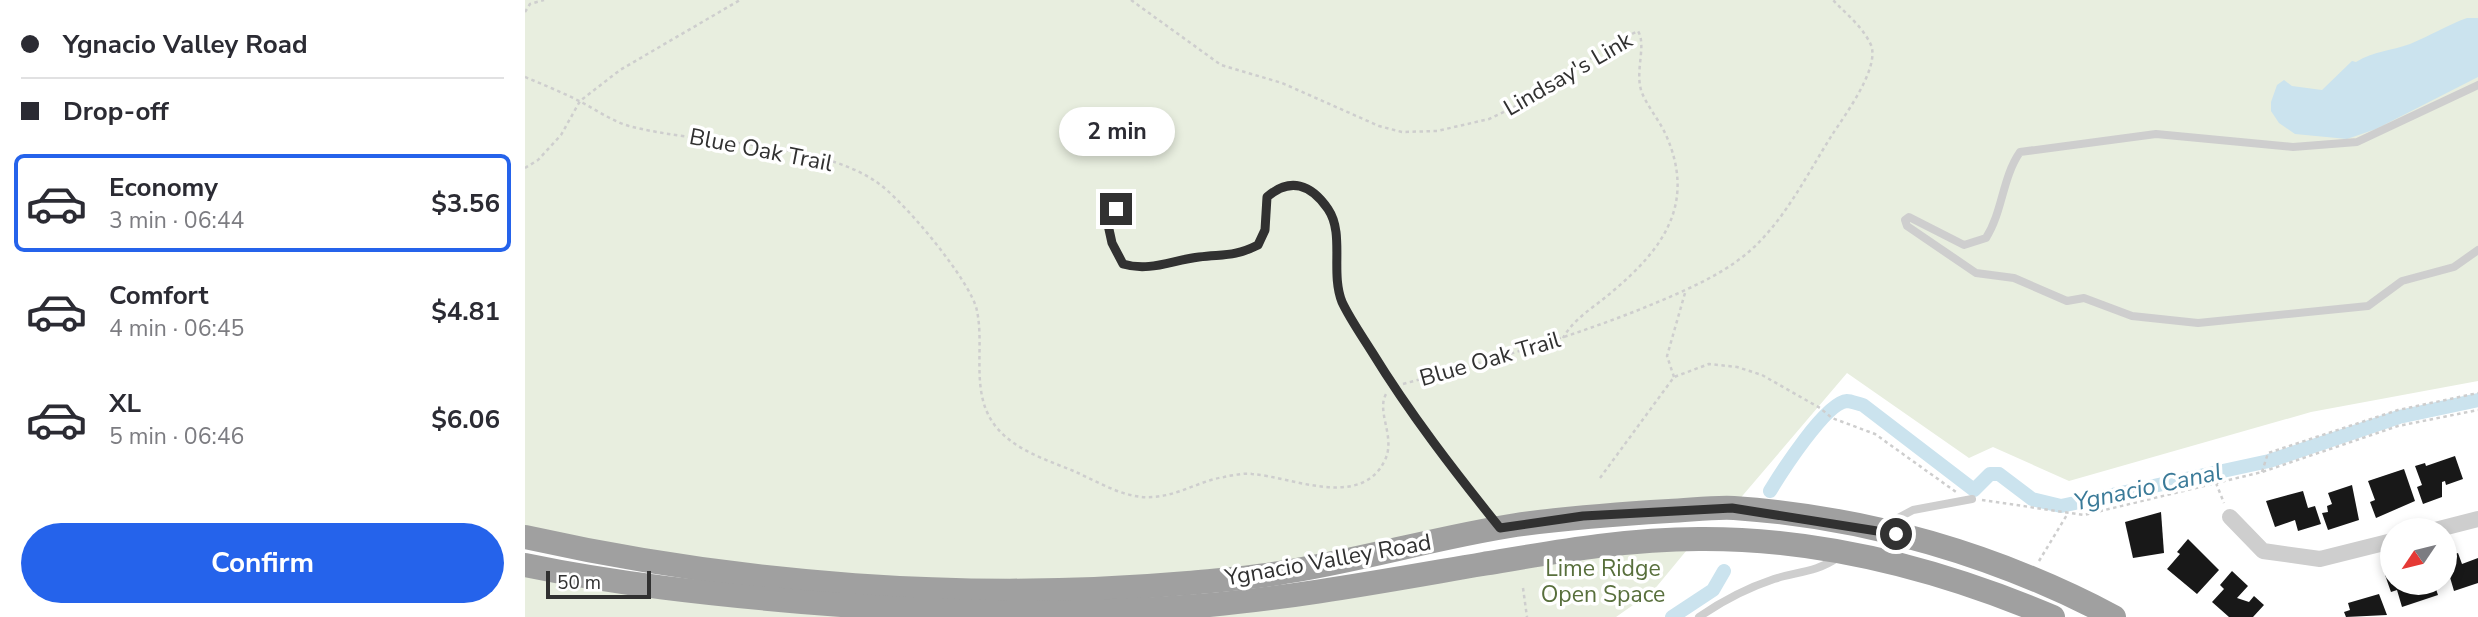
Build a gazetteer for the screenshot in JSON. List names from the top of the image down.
{
  "streets": {
    "highway": ["Ygnacio Valley Road"],
    "path": ["Lindsay's Link", "Blue Oak Trail"]
  },
  "crossings": [
    ["Lindsay's Link", "Blue Oak Trail"]
  ],
  "water": ["Ygnacio Canal"],
  "parks": ["Lime Ridge Open Space"],
  "scale_bar": "50 m",
  "north": "bottom left",
  "page": {
    "banner": ["Ygnacio Valley Road", "Drop-off"],
    "bubble": "2 min",
    "list": [
      {
        "name": "Economy",
        "note": "3 min · 06:44",
        "value": "$3.56"
      },
      {
        "name": "Comfort",
        "note": "4 min · 06:45",
        "value": "$4.81"
      },
      {
        "name": "XL",
        "note": "5 min · 06:46",
        "value": "$6.06"
      }
    ],
    "buttons": "Confirm",
    "scale": "50 m"
  }
}
